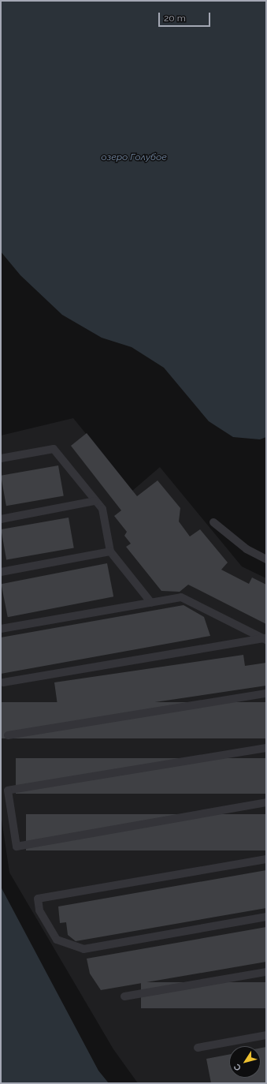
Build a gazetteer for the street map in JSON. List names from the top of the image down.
{
  "water": ["озеро Голубое"],
  "scale_bar": "20 m",
  "north": "bottom left"
}
